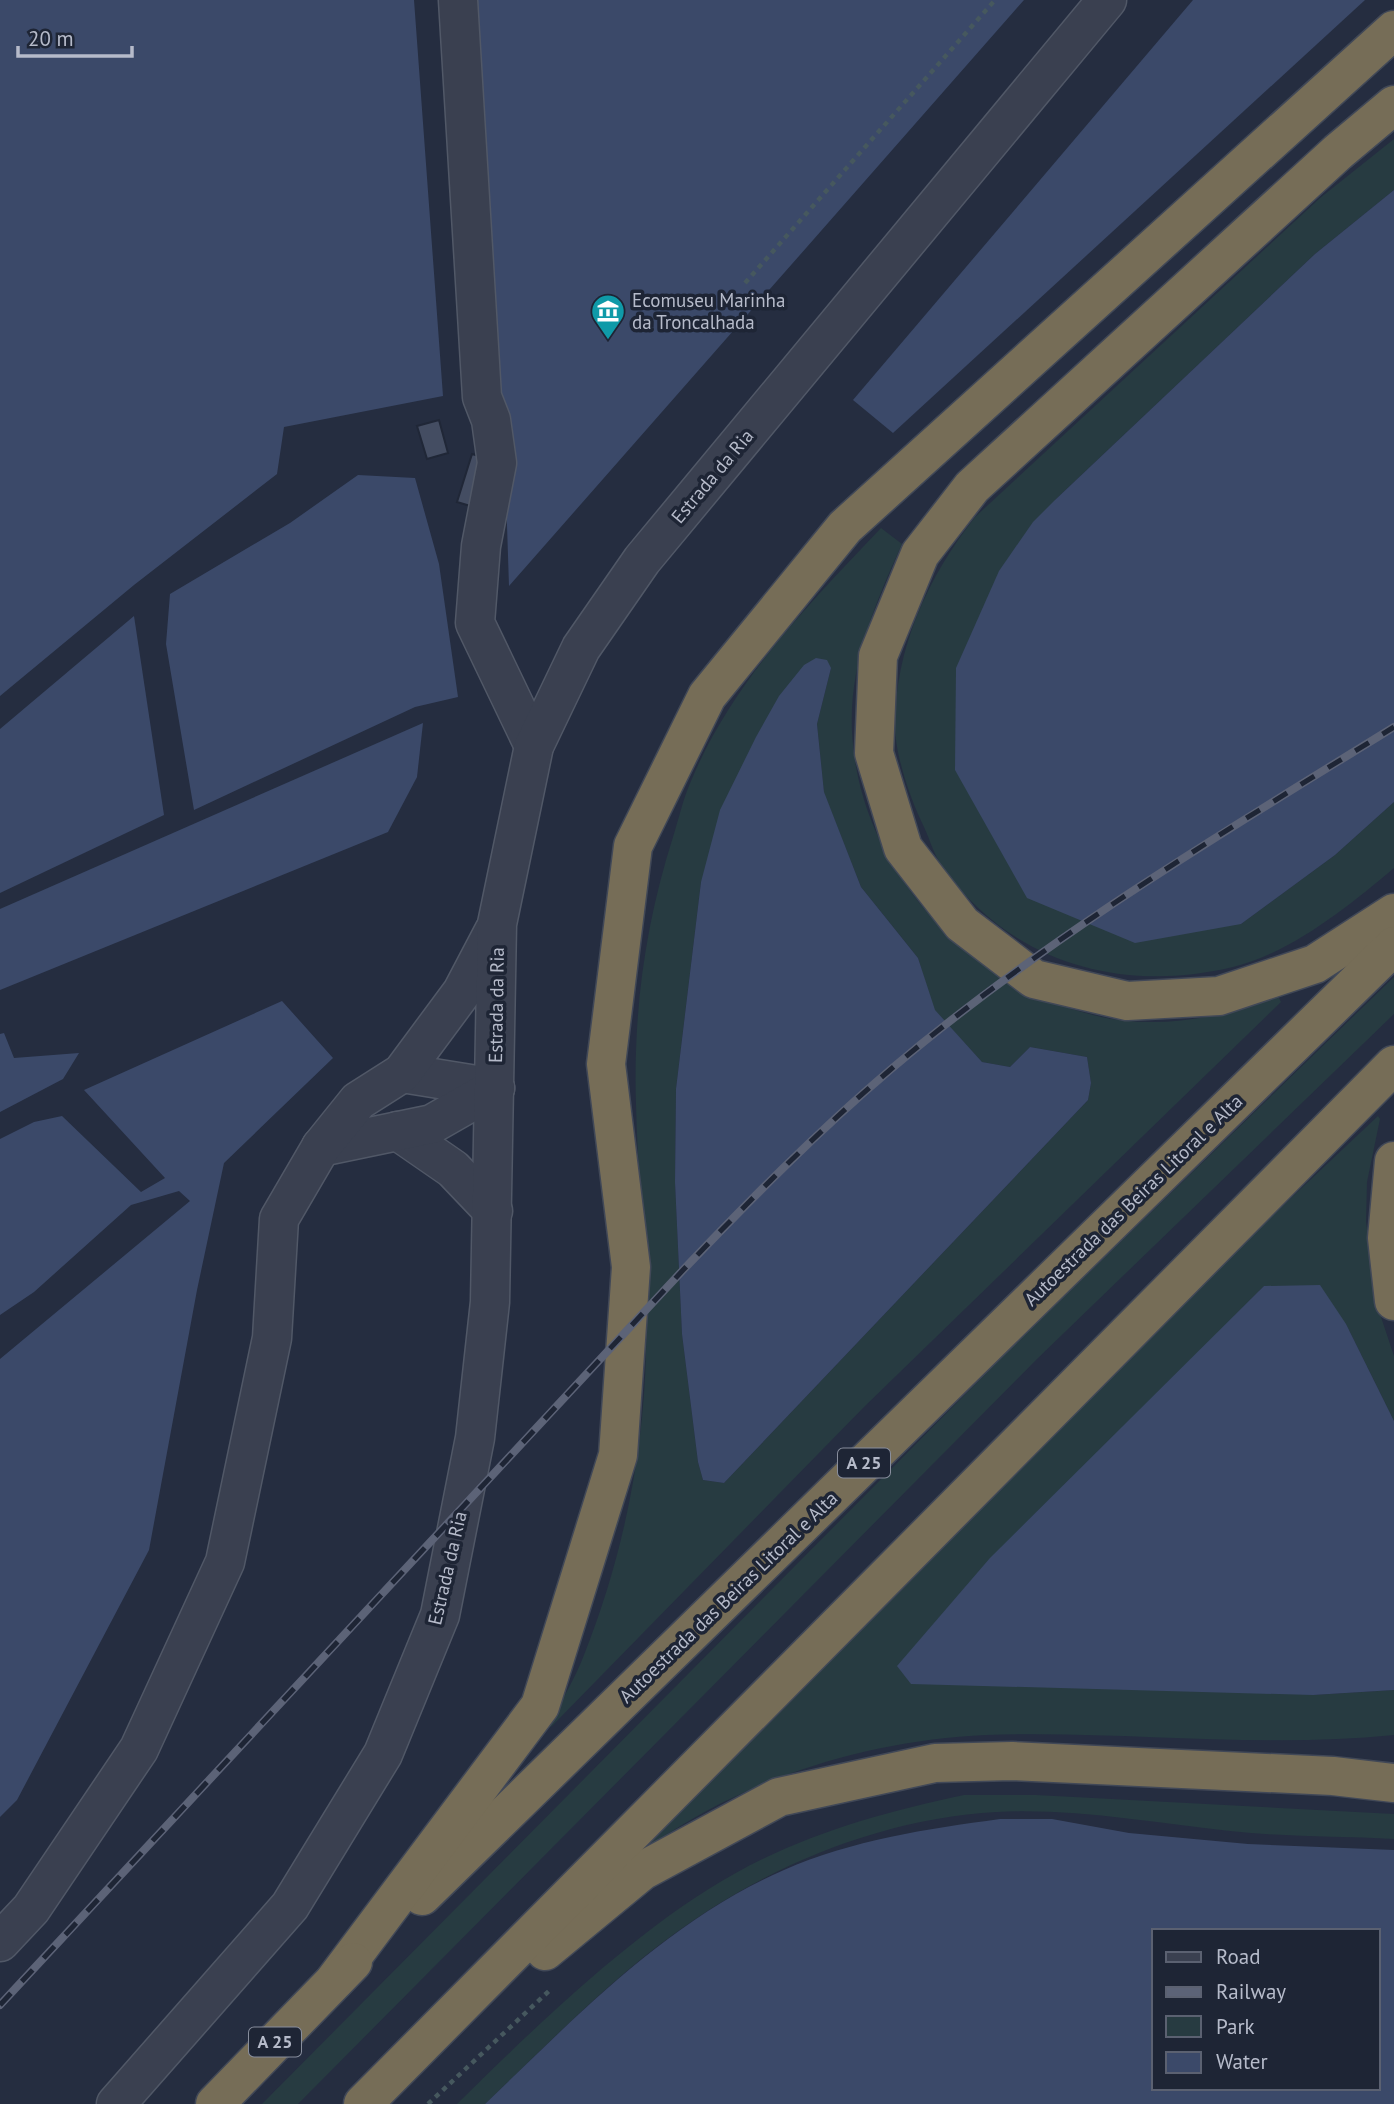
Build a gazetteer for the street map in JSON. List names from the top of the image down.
{
  "streets": {
    "highway": ["Autoestrada das Beiras Litoral e Alta", "A 25"],
    "street": ["Estrada da Ria"]
  },
  "places": {
    "museum": ["Ecomuseu Marinha da Troncalhada"]
  },
  "legend": [
    "Road",
    "Railway",
    "Park",
    "Water"
  ],
  "scale_bar": "20 m"
}
